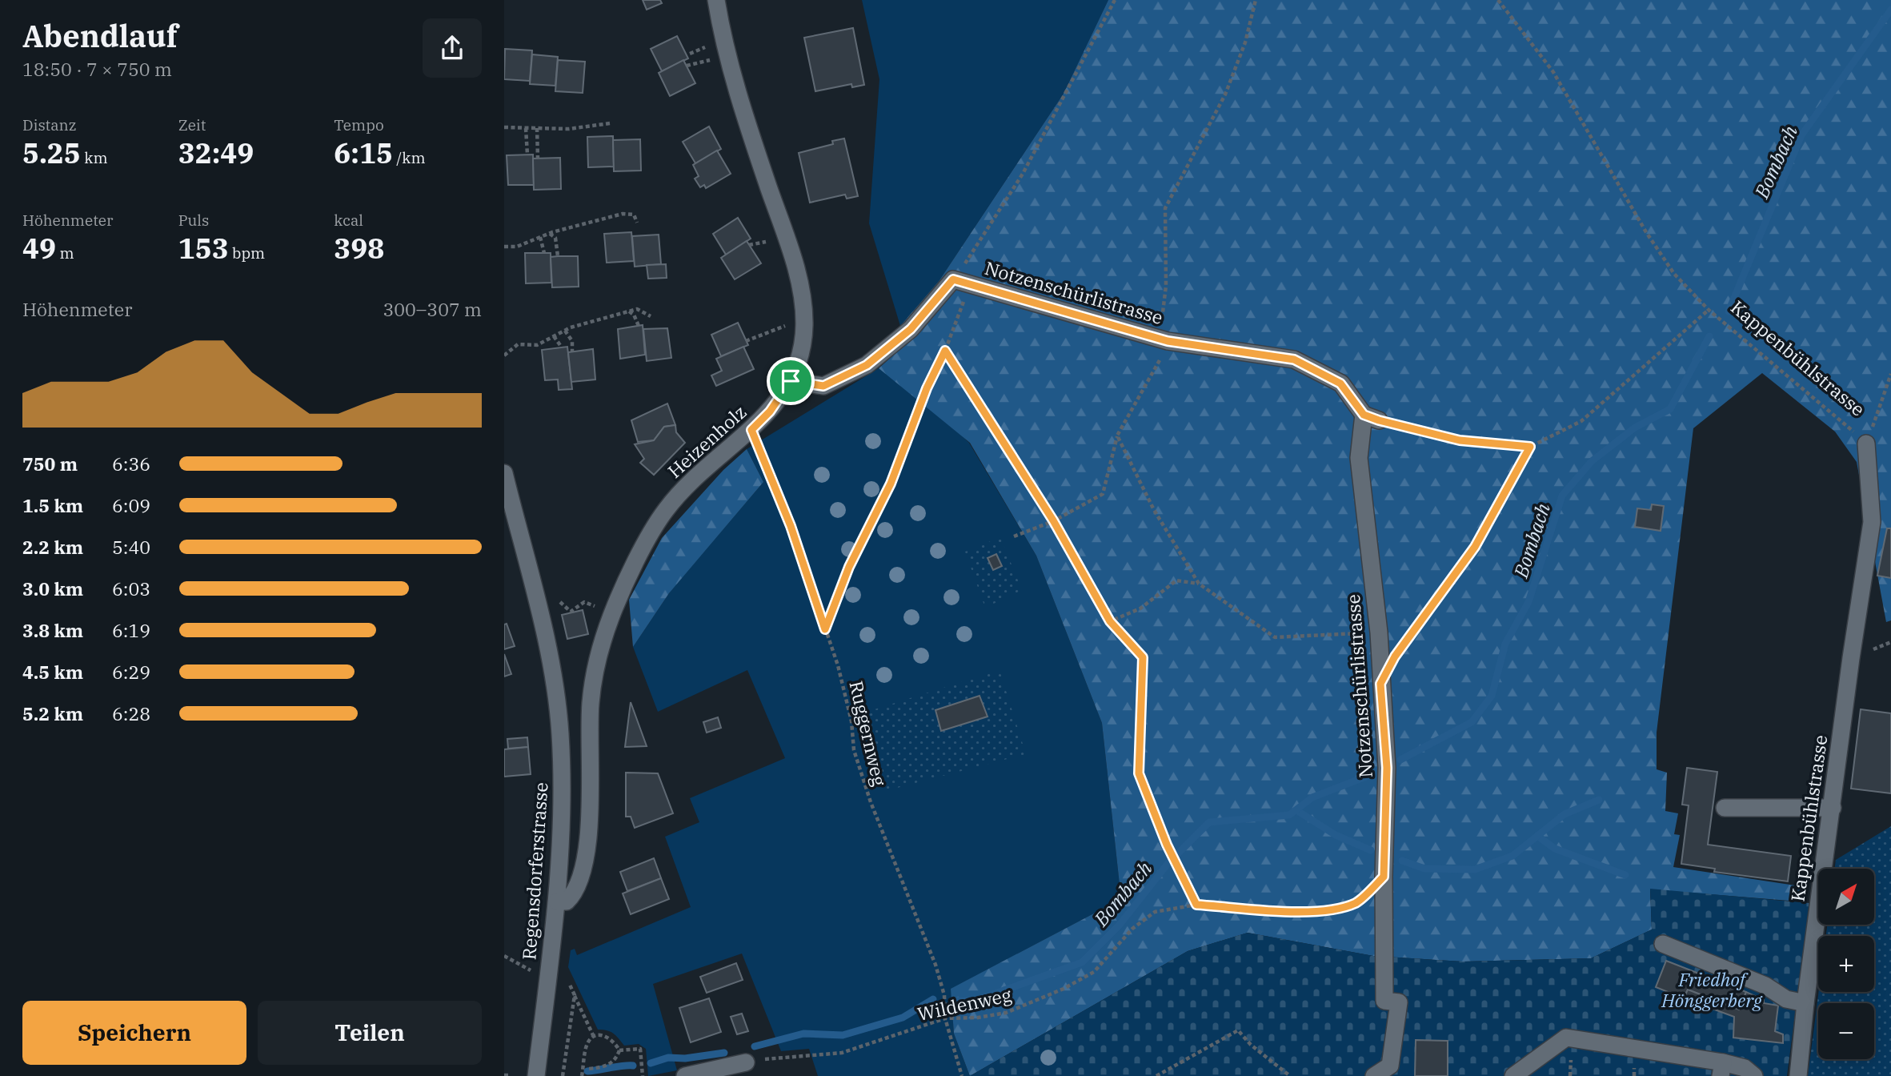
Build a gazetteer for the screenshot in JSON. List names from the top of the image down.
{
  "streets": {
    "street": [
      "Notzenschürlistrasse",
      "Kappenbühlstrasse",
      "Heizenholz",
      "Regensdorferstrasse"
    ],
    "path": ["Ruggernweg", "Wildenweg"]
  },
  "crossings": [
    ["Notzenschürlistrasse", "Wildenweg"],
    ["Heizenholz", "Ruggernweg"],
    ["Heizenholz", "Regensdorferstrasse"],
    ["Ruggernweg", "Wildenweg"]
  ],
  "water": ["Bombach"],
  "parks": ["Friedhof Hönggerberg"],
  "north": "top right",
  "page": {
    "heading": ["Abendlauf", "18:50 · 7 × 750 m"],
    "stats": [
      ["Distanz", "5.25 km"],
      ["Zeit", "32:49"],
      ["Tempo", "6:15 /km"],
      ["Höhenmeter", "49 m"],
      ["Puls", "153 bpm"],
      ["kcal", "398"]
    ],
    "chart": ["Höhenmeter", "300–307 m"],
    "list": [
      {
        "name": "750 m",
        "note": "6:36"
      },
      {
        "name": "1.5 km",
        "note": "6:09"
      },
      {
        "name": "2.2 km",
        "note": "5:40"
      },
      {
        "name": "3.0 km",
        "note": "6:03"
      },
      {
        "name": "3.8 km",
        "note": "6:19"
      },
      {
        "name": "4.5 km",
        "note": "6:29"
      },
      {
        "name": "5.2 km",
        "note": "6:28"
      }
    ],
    "map_buttons": ["+", "−"],
    "buttons": ["Speichern", "Teilen"]
  }
}
